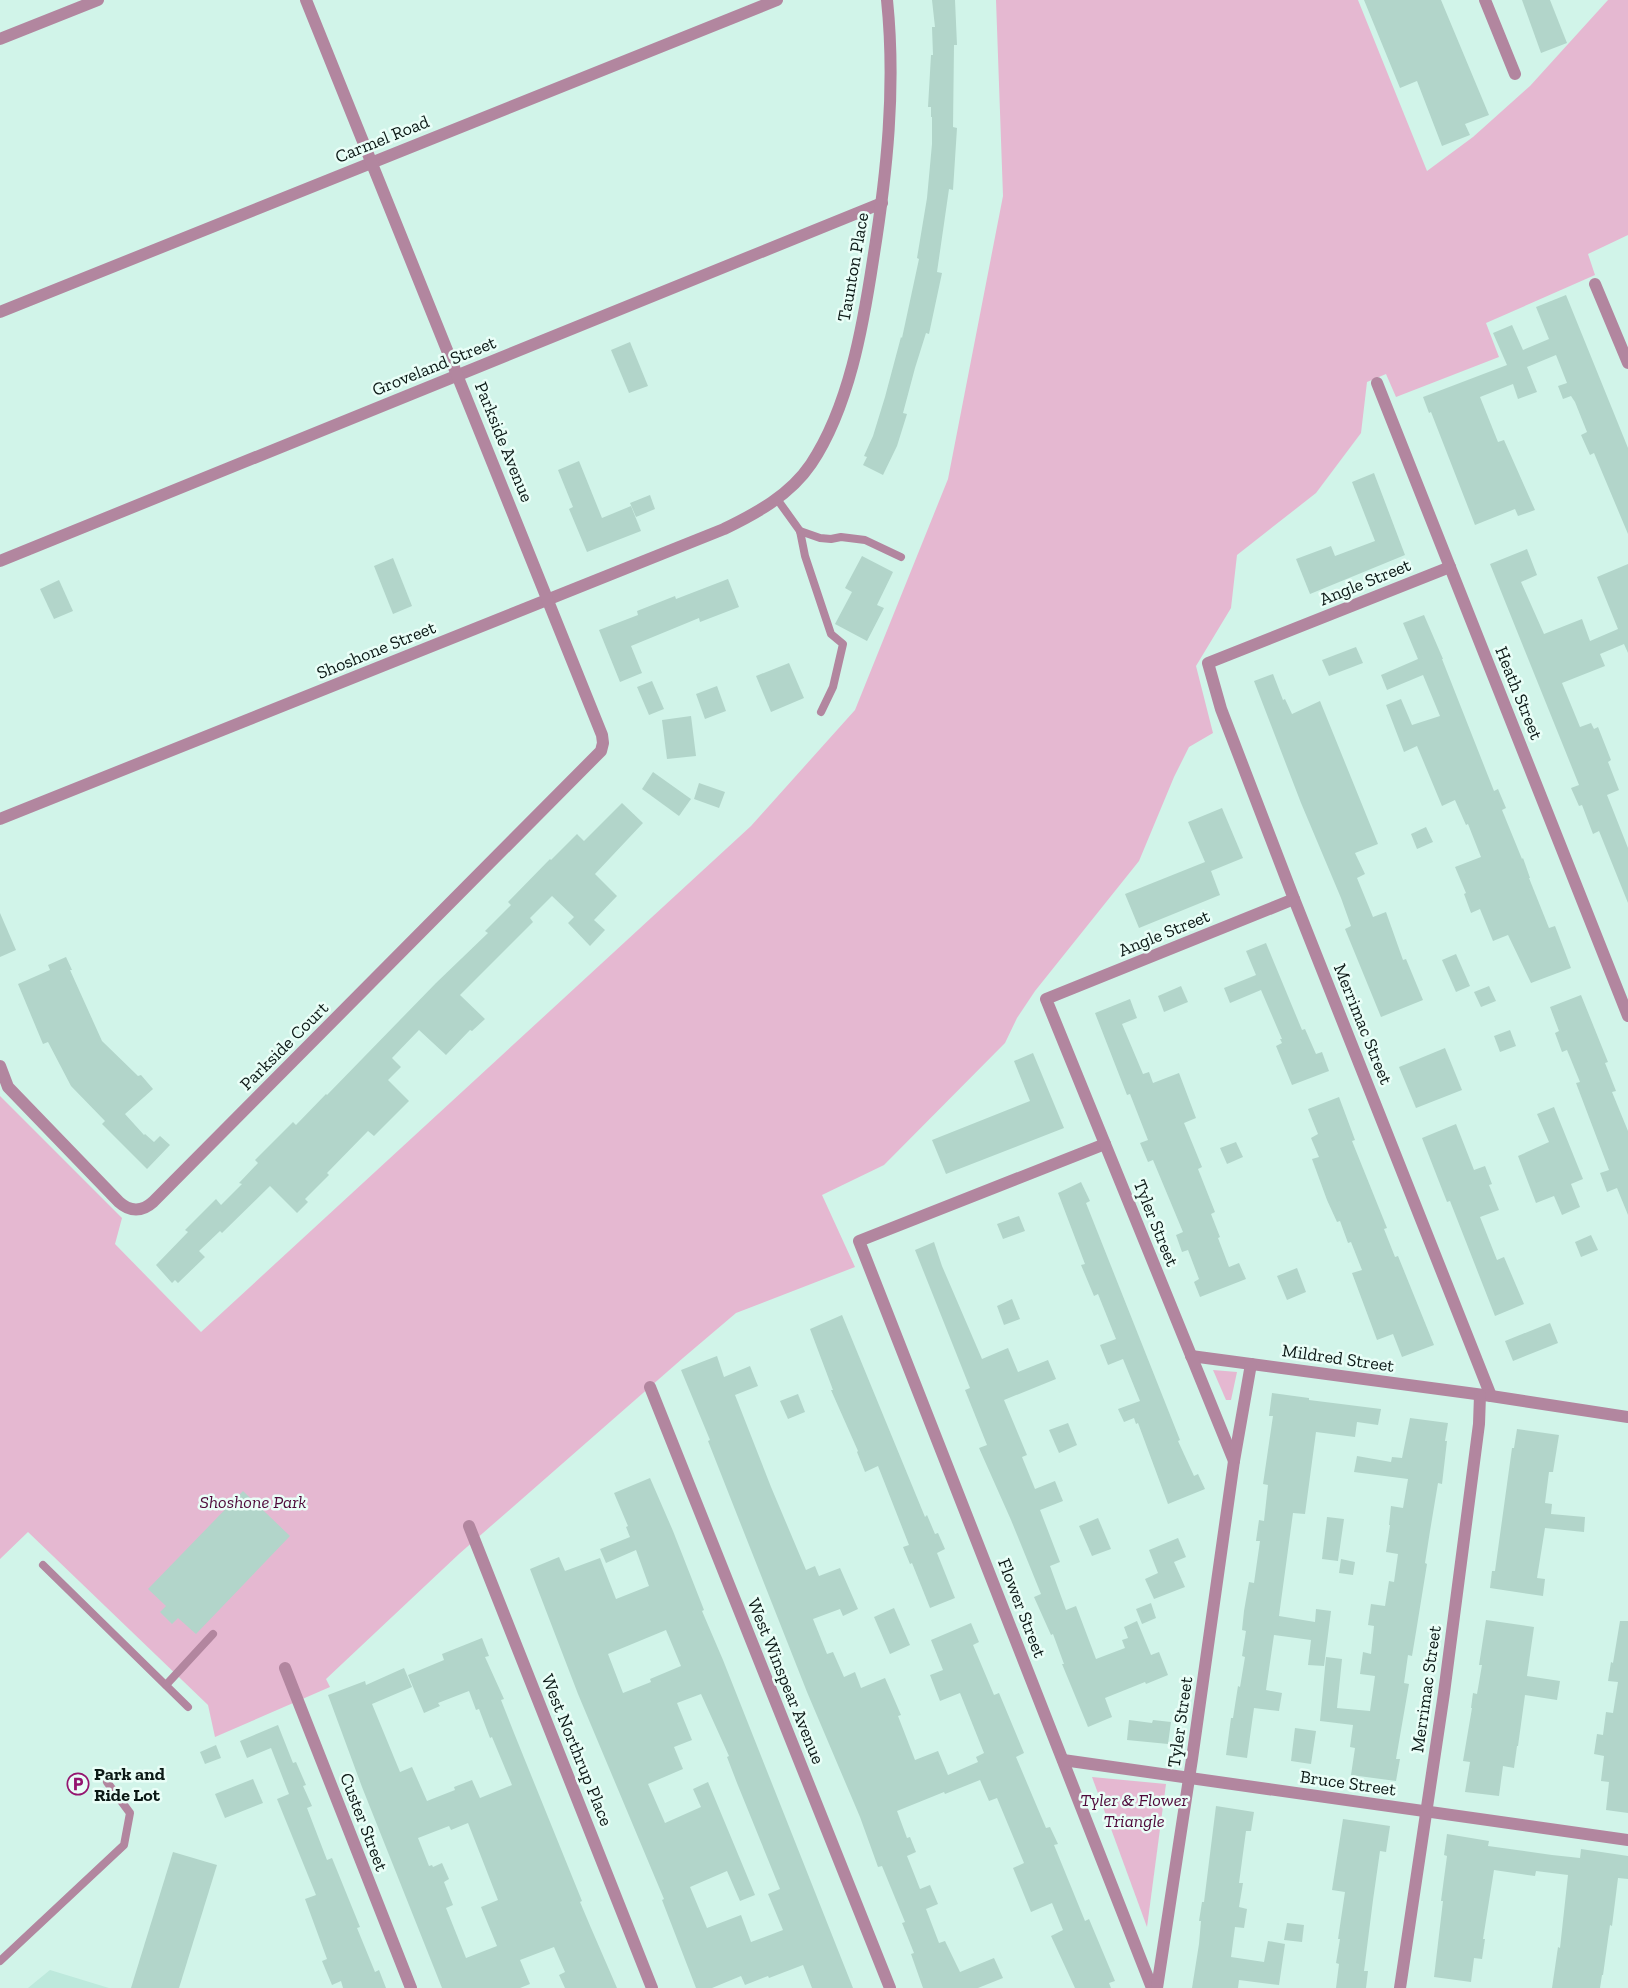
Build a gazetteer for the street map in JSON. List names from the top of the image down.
{
  "streets": {
    "street": [
      "Carmel Road",
      "Taunton Place",
      "Groveland Street",
      "Parkside Avenue",
      "Angle Street",
      "Shoshone Street",
      "Heath Street",
      "Merrimac Street",
      "Parkside Court",
      "Tyler Street",
      "Mildred Street",
      "Flower Street",
      "West Winspear Avenue",
      "West Northrup Place",
      "Bruce Street",
      "Custer Street"
    ]
  },
  "crossings": [
    ["Carmel Road", "Parkside Avenue"],
    ["Taunton Place", "Groveland Street"],
    ["Taunton Place", "Shoshone Street"],
    ["Groveland Street", "Parkside Avenue"],
    ["Parkside Avenue", "Shoshone Street"],
    ["Parkside Avenue", "Parkside Court"],
    ["Angle Street", "Heath Street"],
    ["Angle Street", "Merrimac Street"],
    ["Angle Street", "Tyler Street"],
    ["Merrimac Street", "Mildred Street"],
    ["Merrimac Street", "Bruce Street"],
    ["Tyler Street", "Mildred Street"],
    ["Tyler Street", "Flower Street"],
    ["Tyler Street", "Bruce Street"],
    ["Flower Street", "Bruce Street"]
  ],
  "parks": ["Shoshone Park", "Tyler & Flower Triangle"],
  "places": {
    "parking": ["Park and Ride Lot"]
  }
}
